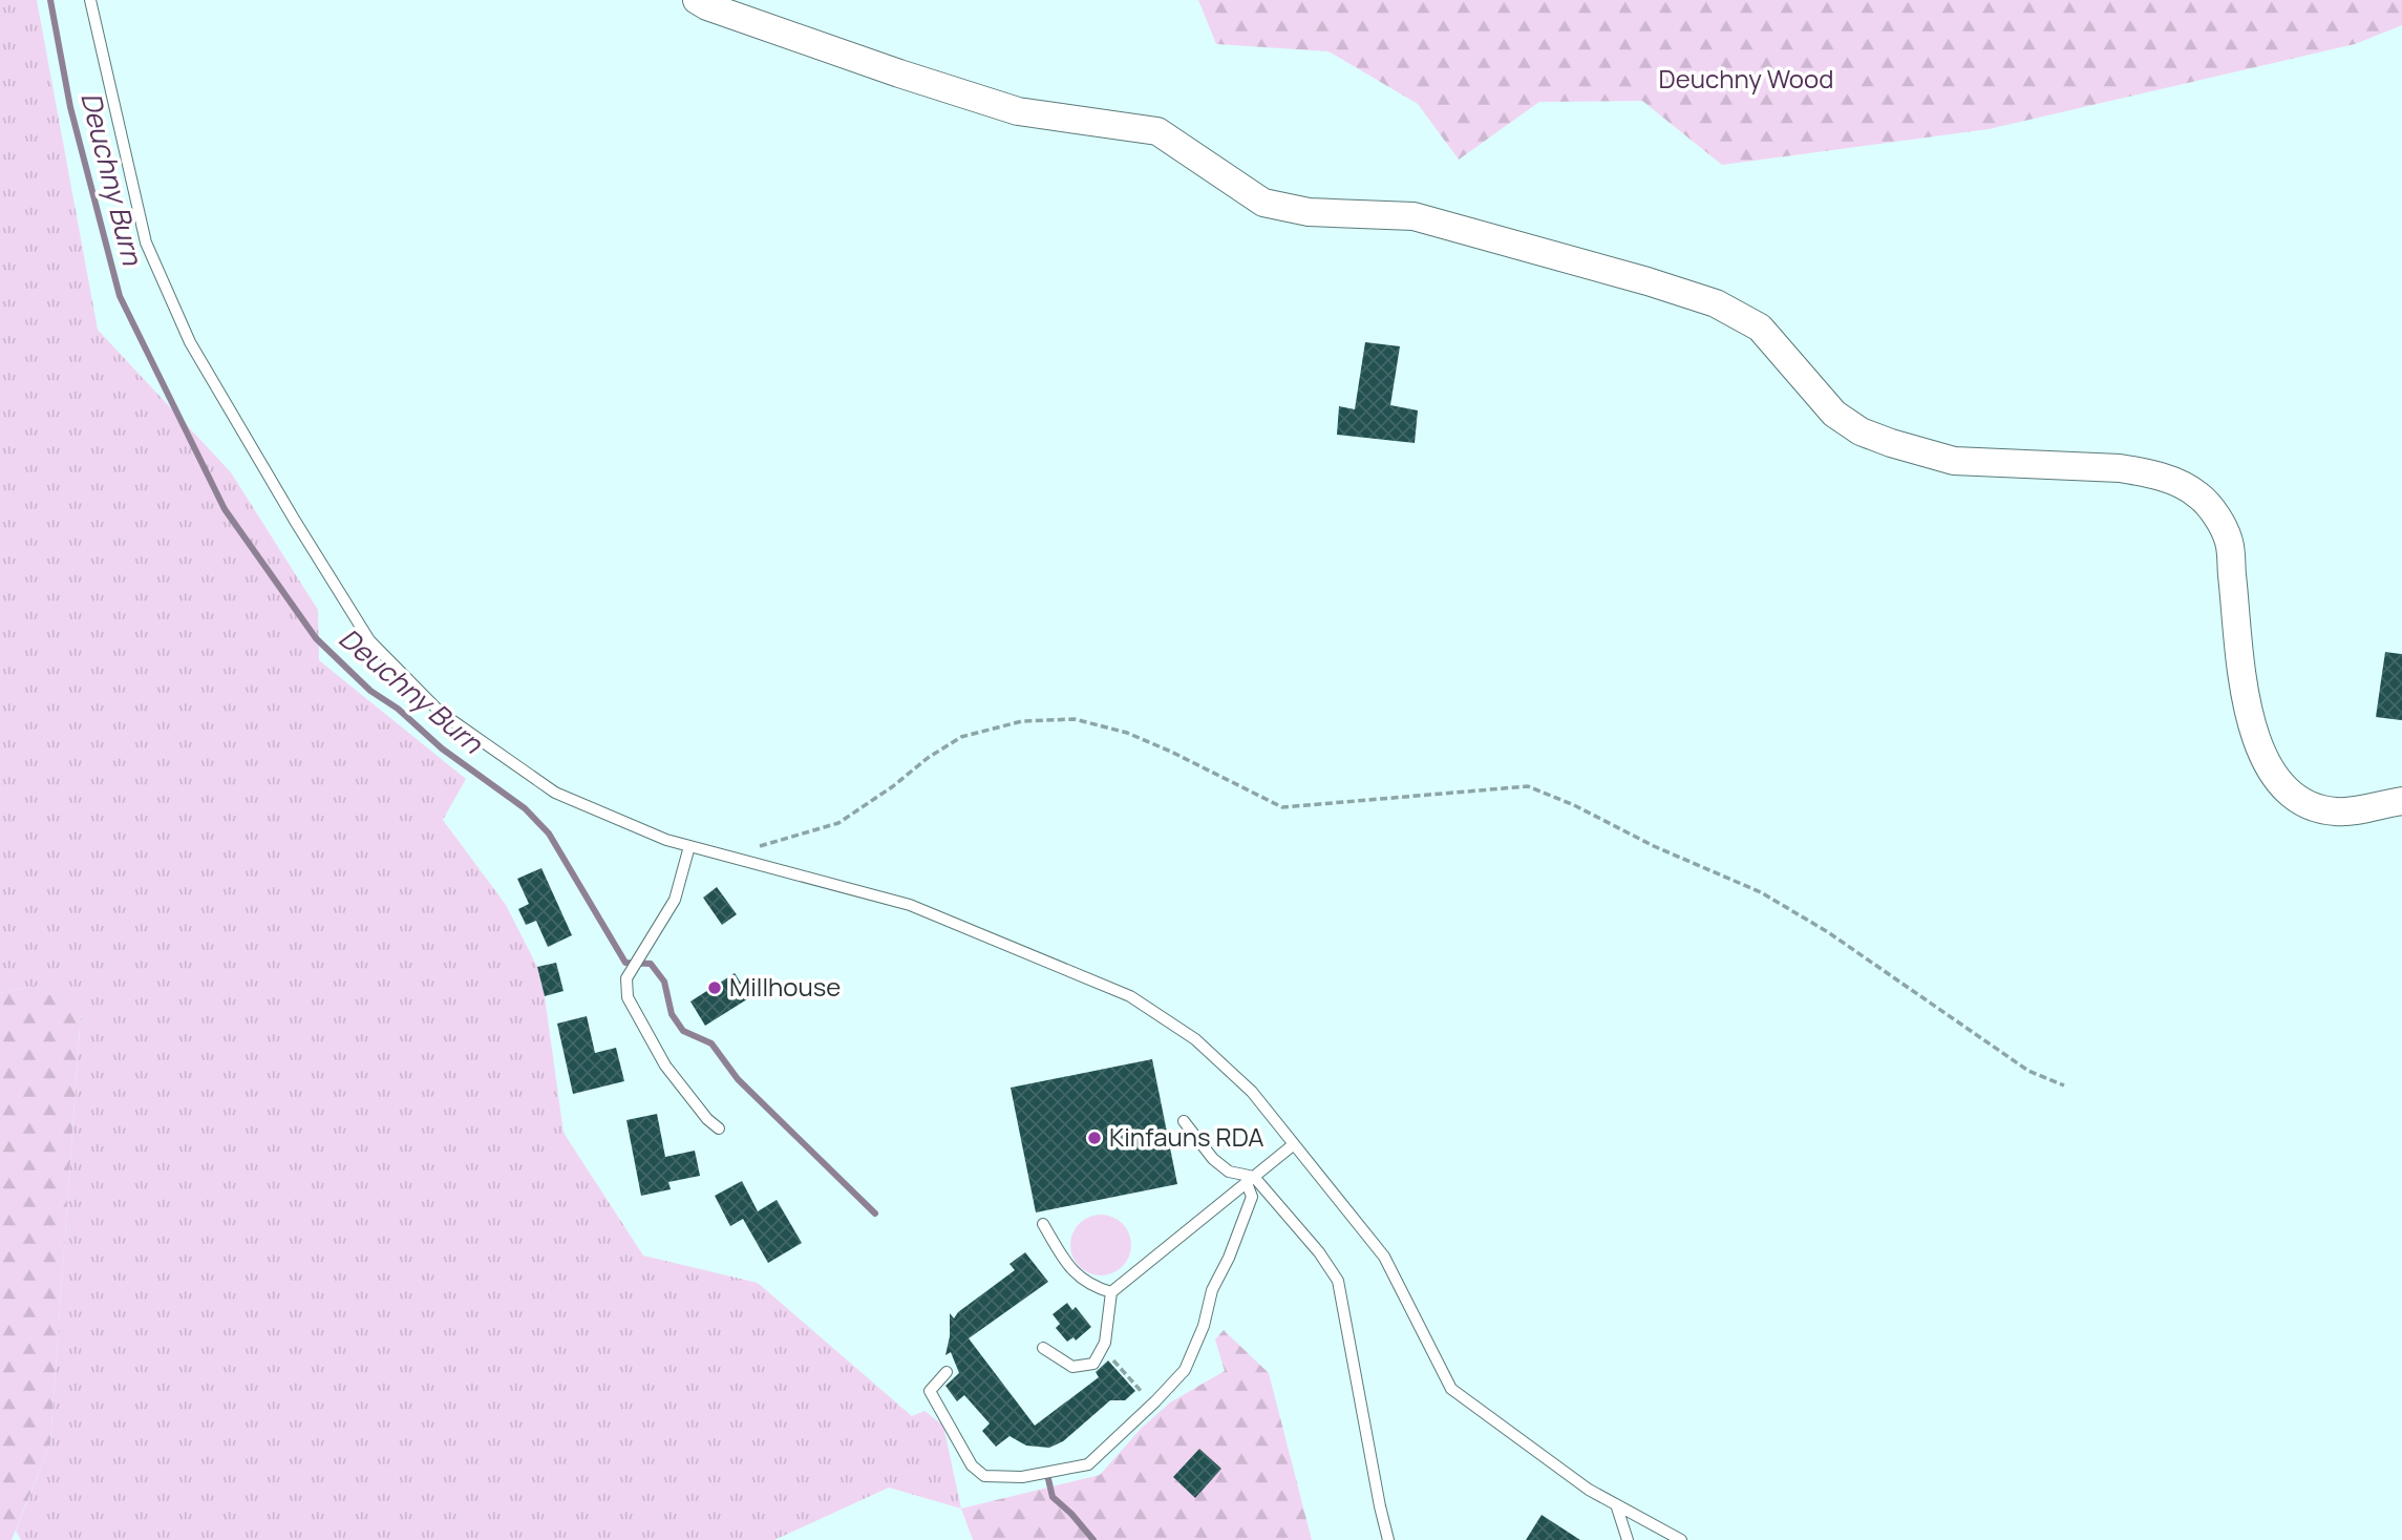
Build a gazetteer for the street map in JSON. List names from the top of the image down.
{
  "water": ["Deuchny Burn"],
  "parks": ["Deuchny Wood"],
  "places": ["Millhouse", "Kinfauns RDA"]
}
